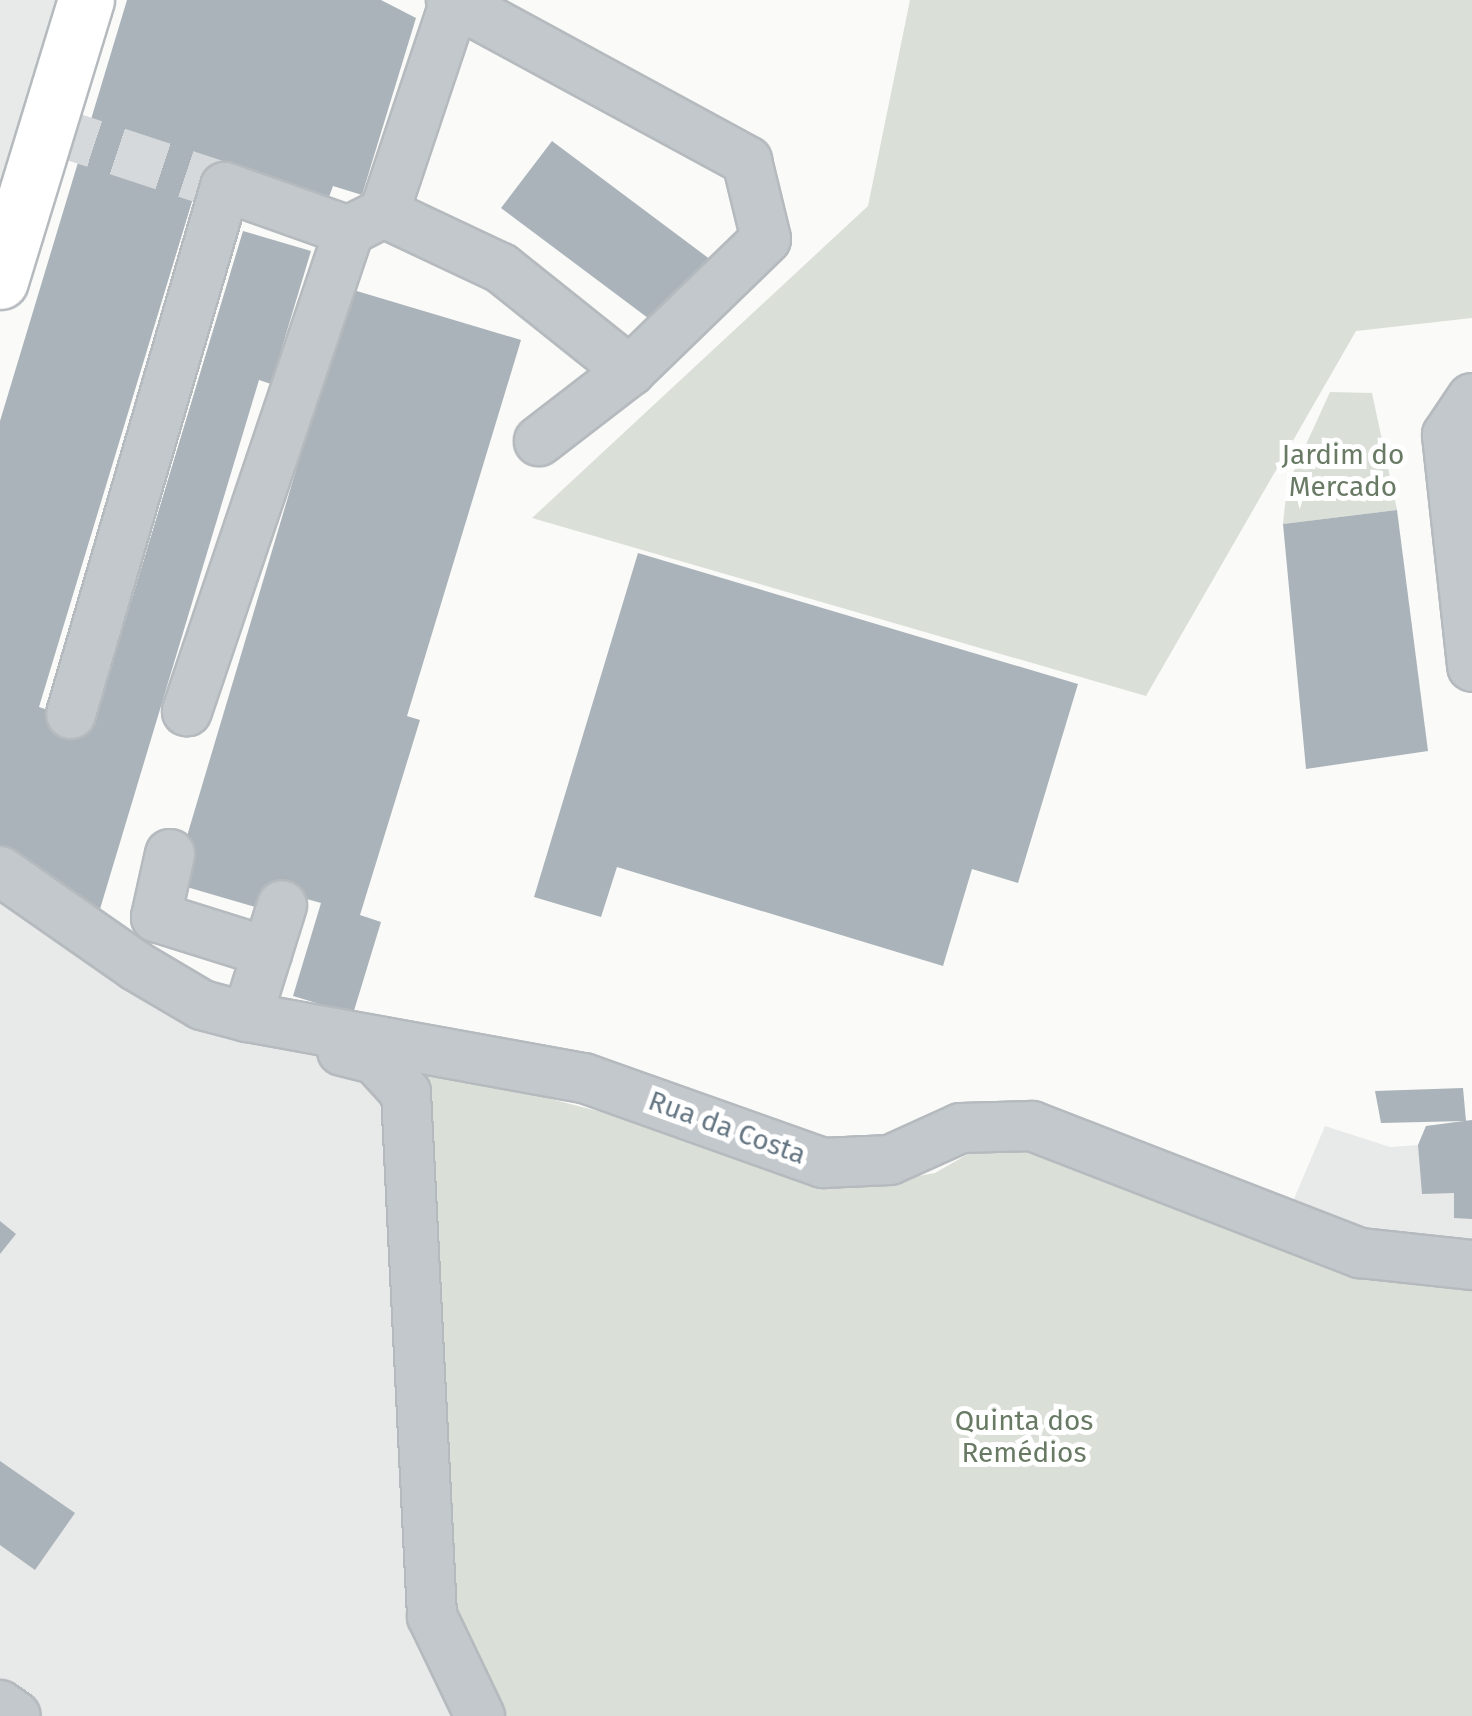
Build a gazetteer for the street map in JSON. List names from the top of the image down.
{
  "streets": {
    "street": ["Rua da Costa"]
  },
  "parks": ["Jardim do Mercado", "Quinta dos Remédios"]
}
